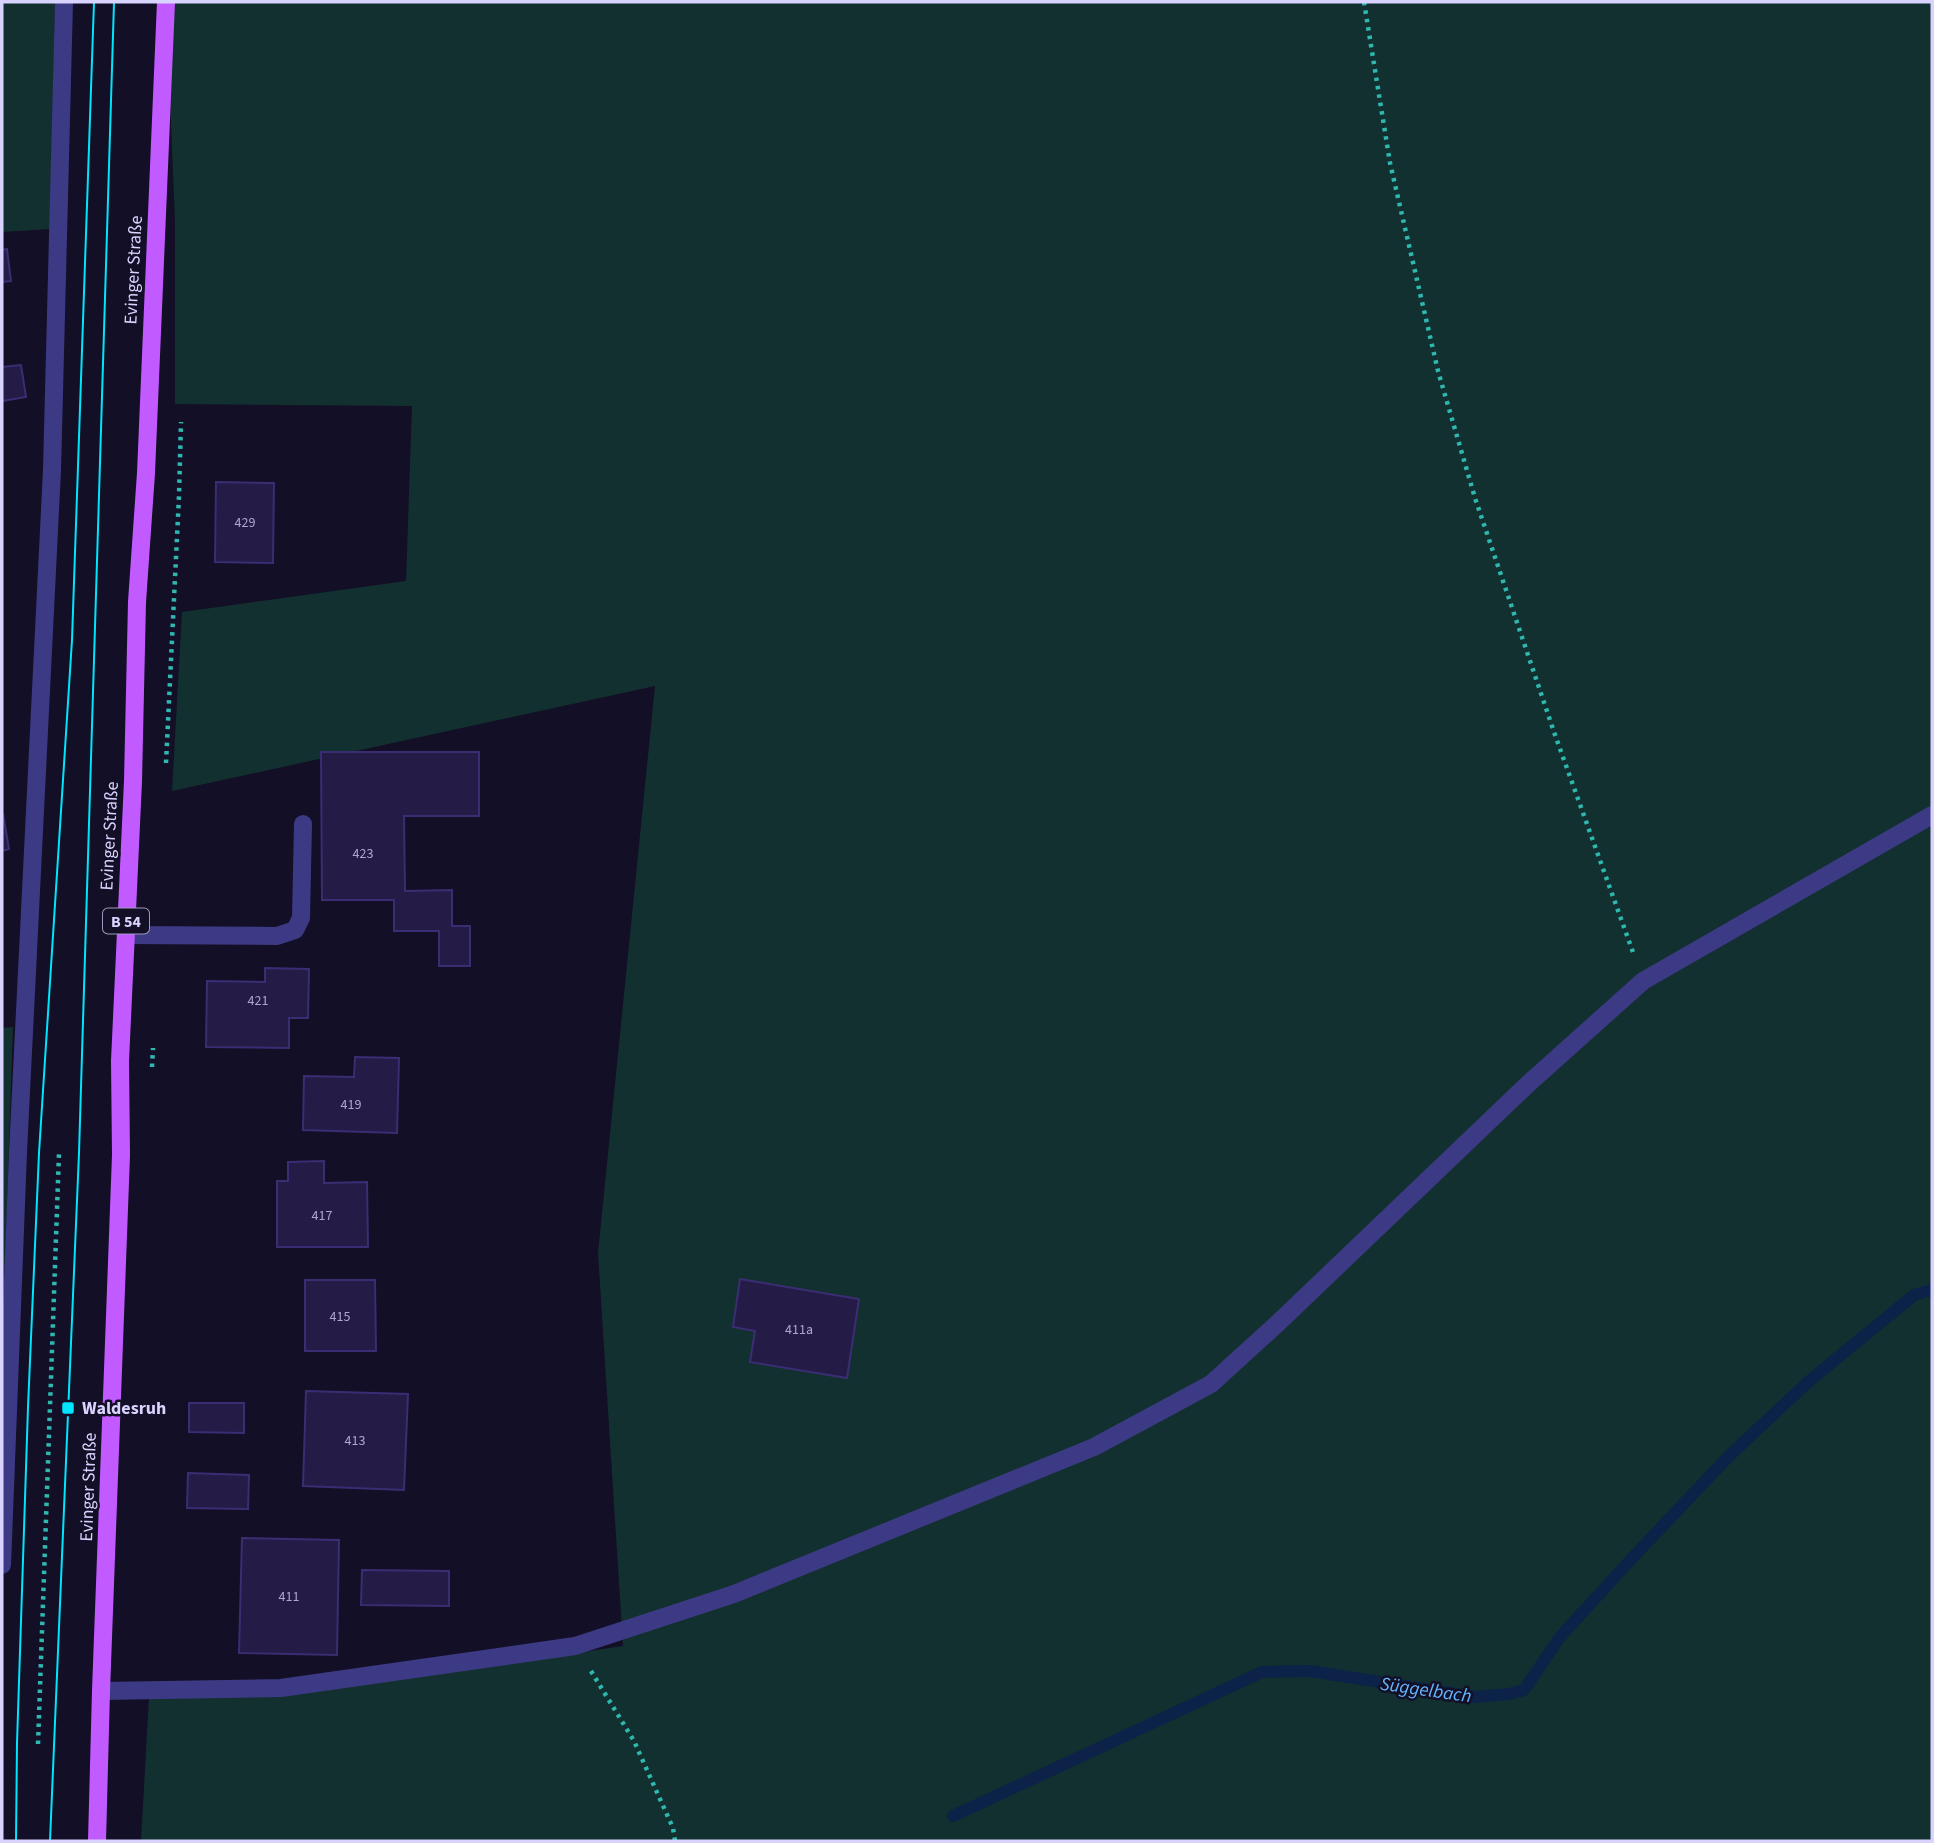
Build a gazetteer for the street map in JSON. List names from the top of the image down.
{
  "streets": {
    "main road": ["Evinger Straße", "B 54"]
  },
  "water": ["Süggelbach"],
  "places": {
    "transit": ["Waldesruh"]
  },
  "house_numbers": [
    "429",
    "423",
    "421",
    "419",
    "417",
    "415",
    "411a",
    "413",
    "411"
  ]
}
